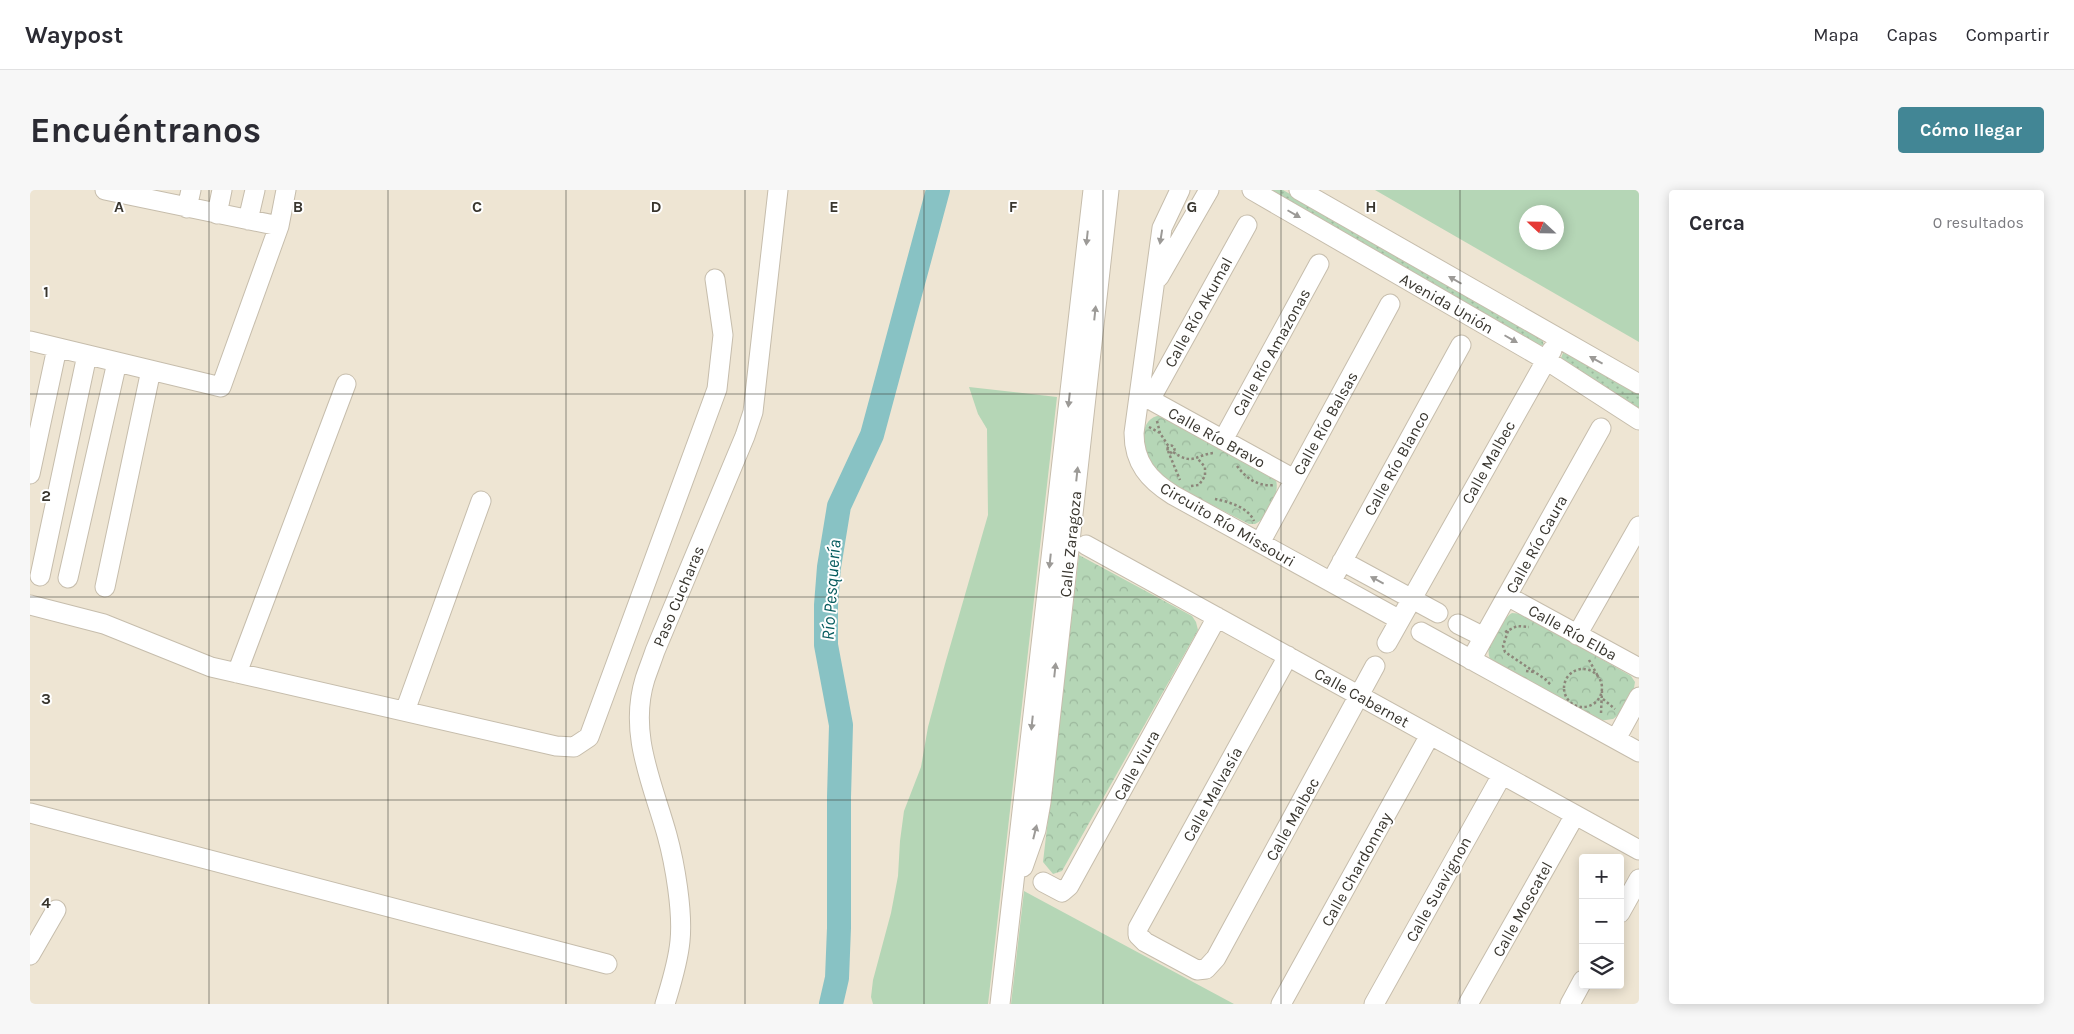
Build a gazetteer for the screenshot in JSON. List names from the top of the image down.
{
  "streets": {
    "street": [
      "Avenida Unión",
      "Calle Río Akumal",
      "Calle Río Amazonas",
      "Calle Río Balsas",
      "Calle Río Bravo",
      "Calle Malbec",
      "Calle Río Blanco",
      "Circuito Río Missouri",
      "Calle Zaragoza",
      "Calle Río Caura",
      "Paso Cucharas",
      "Calle Río Elba",
      "Calle Cabernet",
      "Calle Viura",
      "Calle Malvasía",
      "Calle Chardonnay",
      "Calle Suavignon",
      "Calle Moscatel"
    ]
  },
  "crossings": [
    ["Avenida Unión", "Calle Malbec"],
    ["Calle Río Akumal", "Calle Río Bravo"],
    ["Calle Río Akumal", "Circuito Río Missouri"],
    ["Calle Río Amazonas", "Calle Río Bravo"],
    ["Calle Río Balsas", "Calle Río Bravo"],
    ["Calle Río Balsas", "Circuito Río Missouri"],
    ["Calle Río Bravo", "Circuito Río Missouri"],
    ["Calle Malbec", "Circuito Río Missouri"],
    ["Calle Malbec", "Calle Cabernet"],
    ["Calle Malbec", "Calle Malvasía"],
    ["Calle Río Blanco", "Circuito Río Missouri"],
    ["Calle Río Caura", "Calle Río Elba"],
    ["Calle Cabernet", "Calle Viura"],
    ["Calle Cabernet", "Calle Malvasía"],
    ["Calle Cabernet", "Calle Chardonnay"],
    ["Calle Cabernet", "Calle Suavignon"],
    ["Calle Cabernet", "Calle Moscatel"]
  ],
  "water": ["Río Pesquería"],
  "north": "left",
  "page": {
    "header": "Waypost",
    "nav": ["Mapa", "Capas", "Compartir"],
    "buttons": "Cómo llegar",
    "title": "Encuéntranos",
    "heading": ["Cerca", "0 resultados"],
    "map_buttons": ["+", "−"]
  },
  "grid": {
    "columns": [
      "A",
      "B",
      "C",
      "D",
      "E",
      "F",
      "G",
      "H"
    ],
    "rows": [
      "1",
      "2",
      "3",
      "4"
    ]
  }
}
